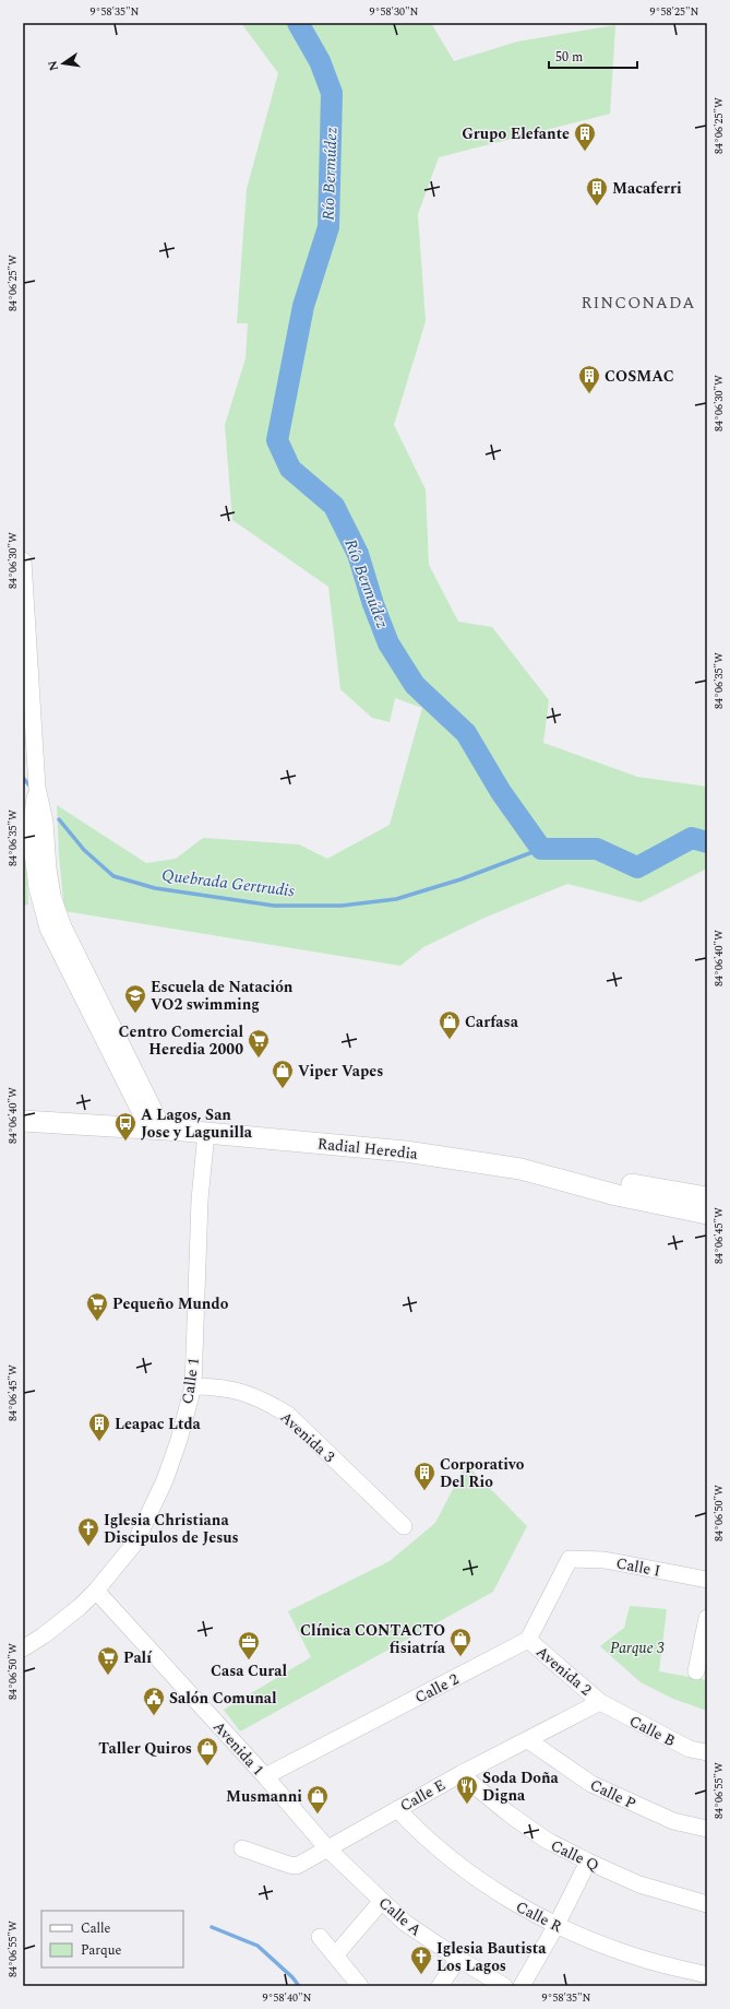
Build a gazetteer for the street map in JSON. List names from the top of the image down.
{
  "streets": {
    "main road": ["Radial Heredia"],
    "street": [
      "Calle 1",
      "Avenida 3",
      "Calle I",
      "Avenida 2",
      "Calle 2",
      "Calle B",
      "Avenida 1",
      "Calle P",
      "Calle E",
      "Calle Q",
      "Calle A",
      "Calle R"
    ]
  },
  "crossings": [
    ["Radial Heredia", "Calle 1"],
    ["Calle 1", "Avenida 3"],
    ["Calle 1", "Avenida 1"],
    ["Calle I", "Avenida 2"],
    ["Calle I", "Calle 2"],
    ["Avenida 2", "Calle 2"],
    ["Avenida 2", "Calle B"],
    ["Avenida 2", "Calle E"],
    ["Calle 2", "Avenida 1"],
    ["Calle B", "Calle E"],
    ["Avenida 1", "Calle E"],
    ["Avenida 1", "Calle A"],
    ["Calle P", "Calle E"],
    ["Calle E", "Calle Q"],
    ["Calle E", "Calle A"],
    ["Calle E", "Calle R"]
  ],
  "districts": ["RINCONADA"],
  "water": ["Río Bermúdez", "Quebrada Gertrudis"],
  "parks": ["Parque 3"],
  "places": {
    "building": [
      "Grupo Elefante",
      "Macaferri",
      "COSMAC",
      "Leapac Ltda",
      "Corporativo Del Rio"
    ],
    "school or university": ["Escuela de Natación VO2 swimming"],
    "shop": [
      "Carfasa",
      "Viper Vapes",
      "Clínica CONTACTO fisiatría",
      "Taller Quiros",
      "Musmanni"
    ],
    "supermarket": ["Centro Comercial Heredia 2000", "Pequeño Mundo", "Palí"],
    "bus stop": ["A Lagos, San Jose y Lagunilla"],
    "church": ["Iglesia Christiana Discipulos de Jesus", "Iglesia Bautista Los Lagos"],
    "office": ["Casa Cural"],
    "public building": ["Salón Comunal"],
    "restaurant": ["Soda Doña Digna"]
  },
  "legend": ["Calle", "Parque"],
  "scale_bar": "50 m",
  "north": "left",
  "coordinates": [
    "9°58'35\"N",
    "9°58'30\"N",
    "9°58'25\"N",
    "84°06'25\"W",
    "84°06'30\"W",
    "84°06'35\"W",
    "84°06'40\"W",
    "84°06'45\"W",
    "84°06'50\"W",
    "84°06'55\"W",
    "9°58'40\"N"
  ]
}
